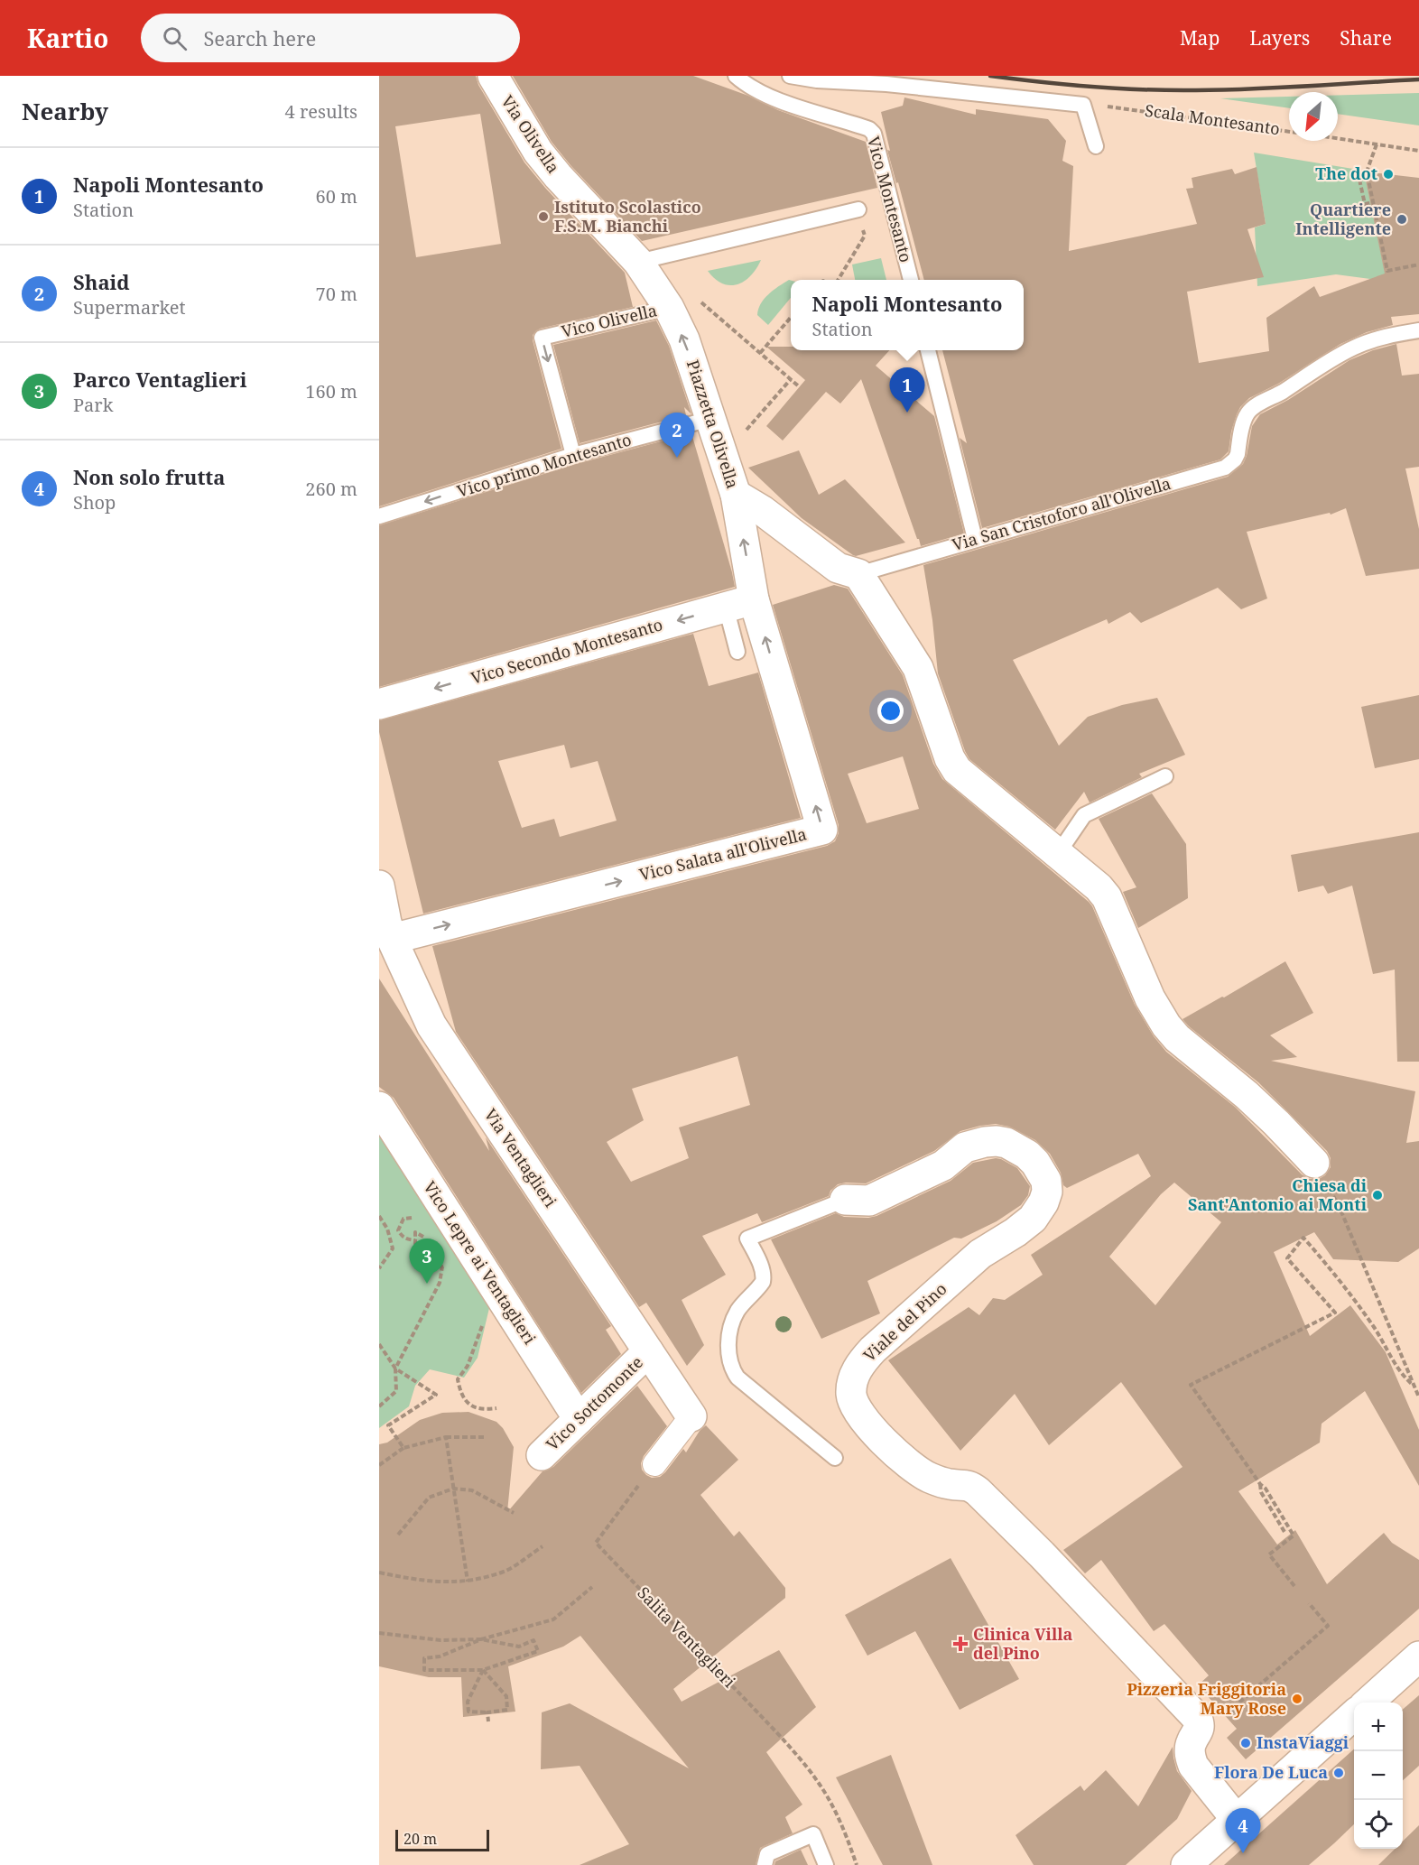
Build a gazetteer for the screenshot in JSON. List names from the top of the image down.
{
  "streets": {
    "street": [
      "Via Olivella",
      "Piazzetta Olivella",
      "Vico Secondo Montesanto",
      "Vico Salata all'Olivella",
      "Via Ventaglieri",
      "Vico Lepre ai Ventaglieri",
      "Viale del Pino",
      "Vico Sottomonte"
    ],
    "lane": [
      "Vico Montesanto",
      "Vico Olivella",
      "Vico primo Montesanto",
      "Via San Cristoforo all'Olivella"
    ],
    "path": ["Scala Montesanto", "Salita Ventaglieri"]
  },
  "crossings": [
    ["Via Olivella", "Piazzetta Olivella"],
    ["Vico Olivella", "Piazzetta Olivella"],
    ["Vico Olivella", "Vico primo Montesanto"],
    ["Piazzetta Olivella", "Vico primo Montesanto"],
    ["Piazzetta Olivella", "Vico Secondo Montesanto"],
    ["Piazzetta Olivella", "Vico Salata all'Olivella"],
    ["Vico Secondo Montesanto", "Vico Salata all'Olivella"],
    ["Vico Salata all'Olivella", "Via Ventaglieri"],
    ["Via Ventaglieri", "Vico Sottomonte"],
    ["Vico Lepre ai Ventaglieri", "Vico Sottomonte"]
  ],
  "one_way": ["Piazzetta Olivella", "Vico primo Montesanto", "Vico Secondo Montesanto"],
  "places": {
    "other": [
      "The dot",
      "Istituto Scolastico F.S.M. Bianchi",
      "Quartiere Intelligente",
      "Chiesa di Sant'Antonio ai Monti",
      "Pizzeria Friggitoria Mary Rose",
      "InstaViaggi",
      "Flora De Luca"
    ],
    "health": ["Clinica Villa del Pino"]
  },
  "scale_bar": "20 m",
  "north": "bottom left",
  "page": {
    "header": "Kartio",
    "search": "Search here",
    "nav": ["Map", "Layers", "Share"],
    "heading": ["Nearby", "4 results"],
    "list": [
      {
        "mark": "1",
        "name": "Napoli Montesanto",
        "note": "Station",
        "value": "60 m"
      },
      {
        "mark": "2",
        "name": "Shaid",
        "note": "Supermarket",
        "value": "70 m"
      },
      {
        "mark": "3",
        "name": "Parco Ventaglieri",
        "note": "Park",
        "value": "160 m"
      },
      {
        "mark": "4",
        "name": "Non solo frutta",
        "note": "Shop",
        "value": "260 m"
      }
    ],
    "popup": ["Napoli Montesanto", "Station"],
    "pins": [
      "1",
      "2",
      "3",
      "4"
    ],
    "map_buttons": ["+", "−"],
    "scale": "20 m"
  }
}
